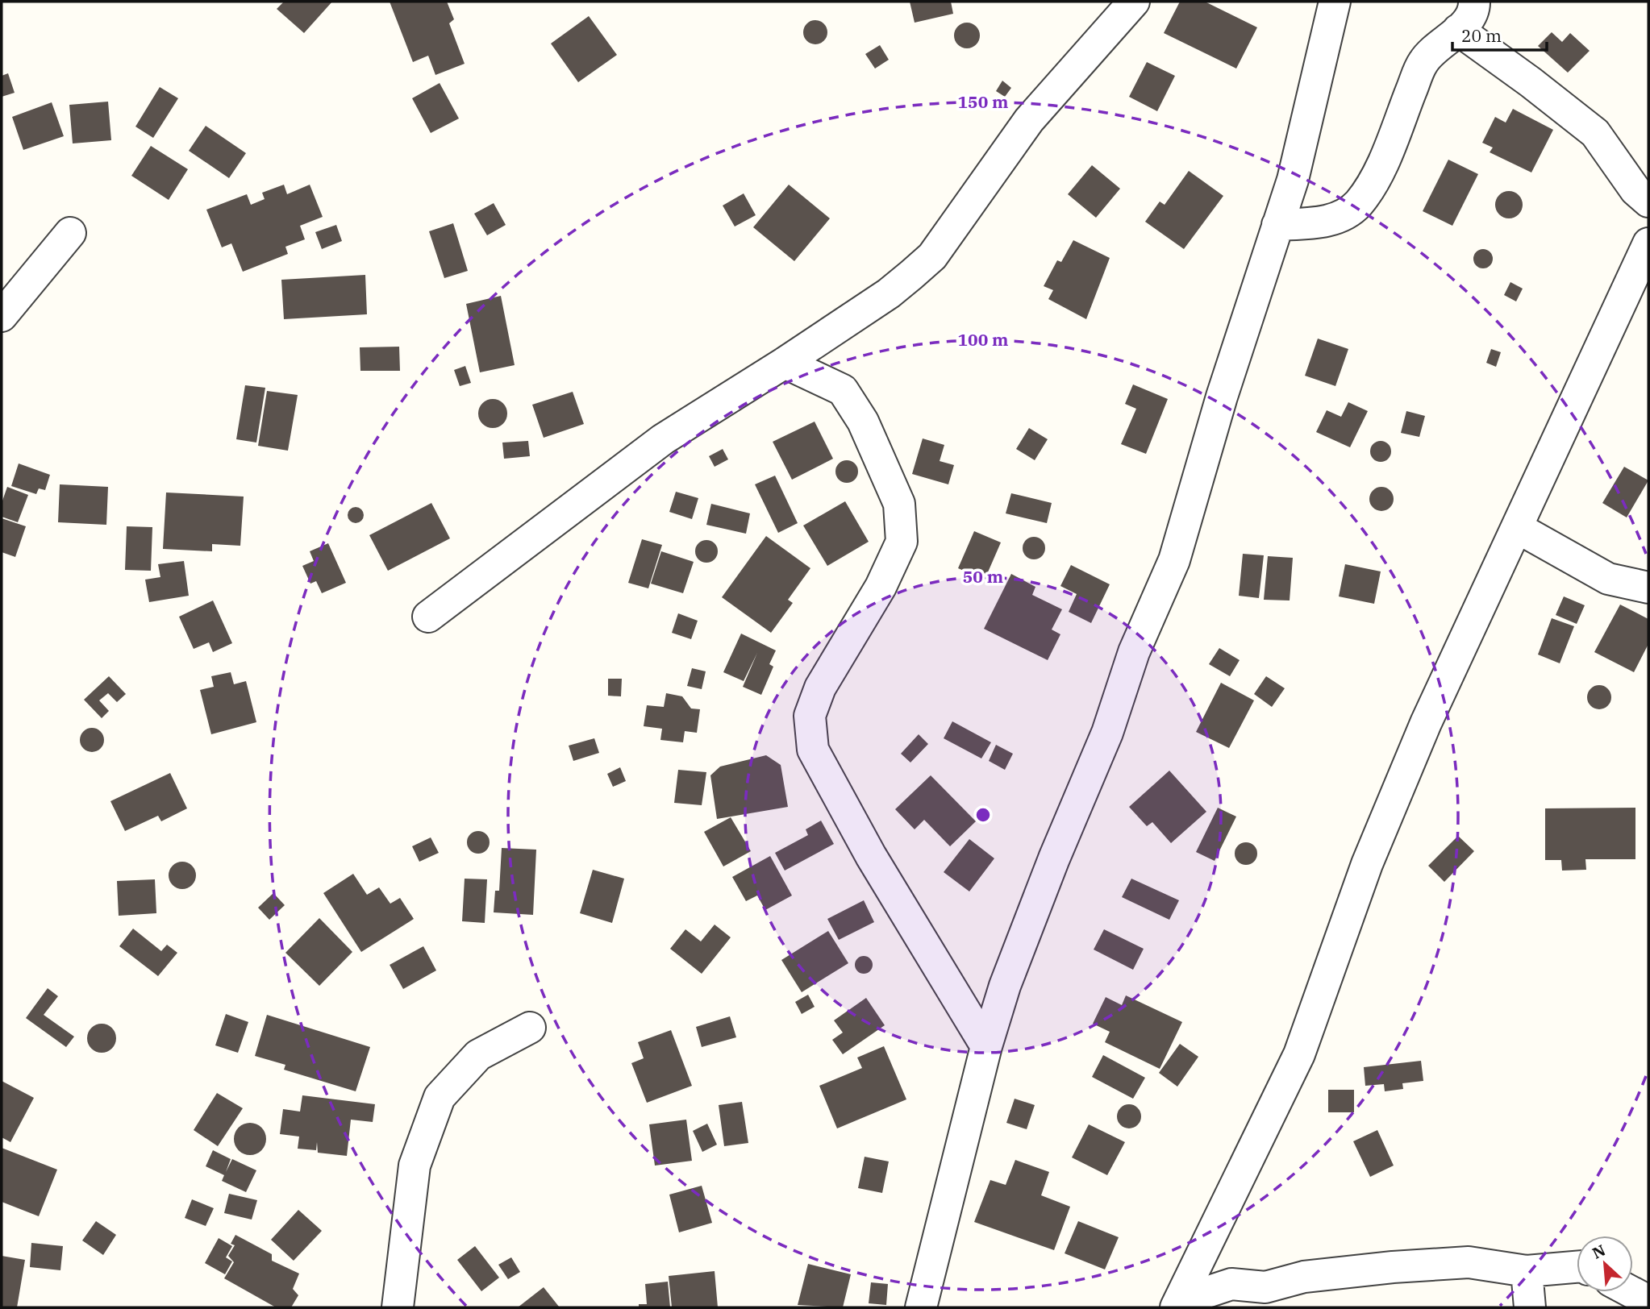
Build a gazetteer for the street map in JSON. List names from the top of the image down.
{
  "scale_bar": "20 m",
  "north": "top left",
  "rings": ["150 m", "100 m", "50 m"]
}
